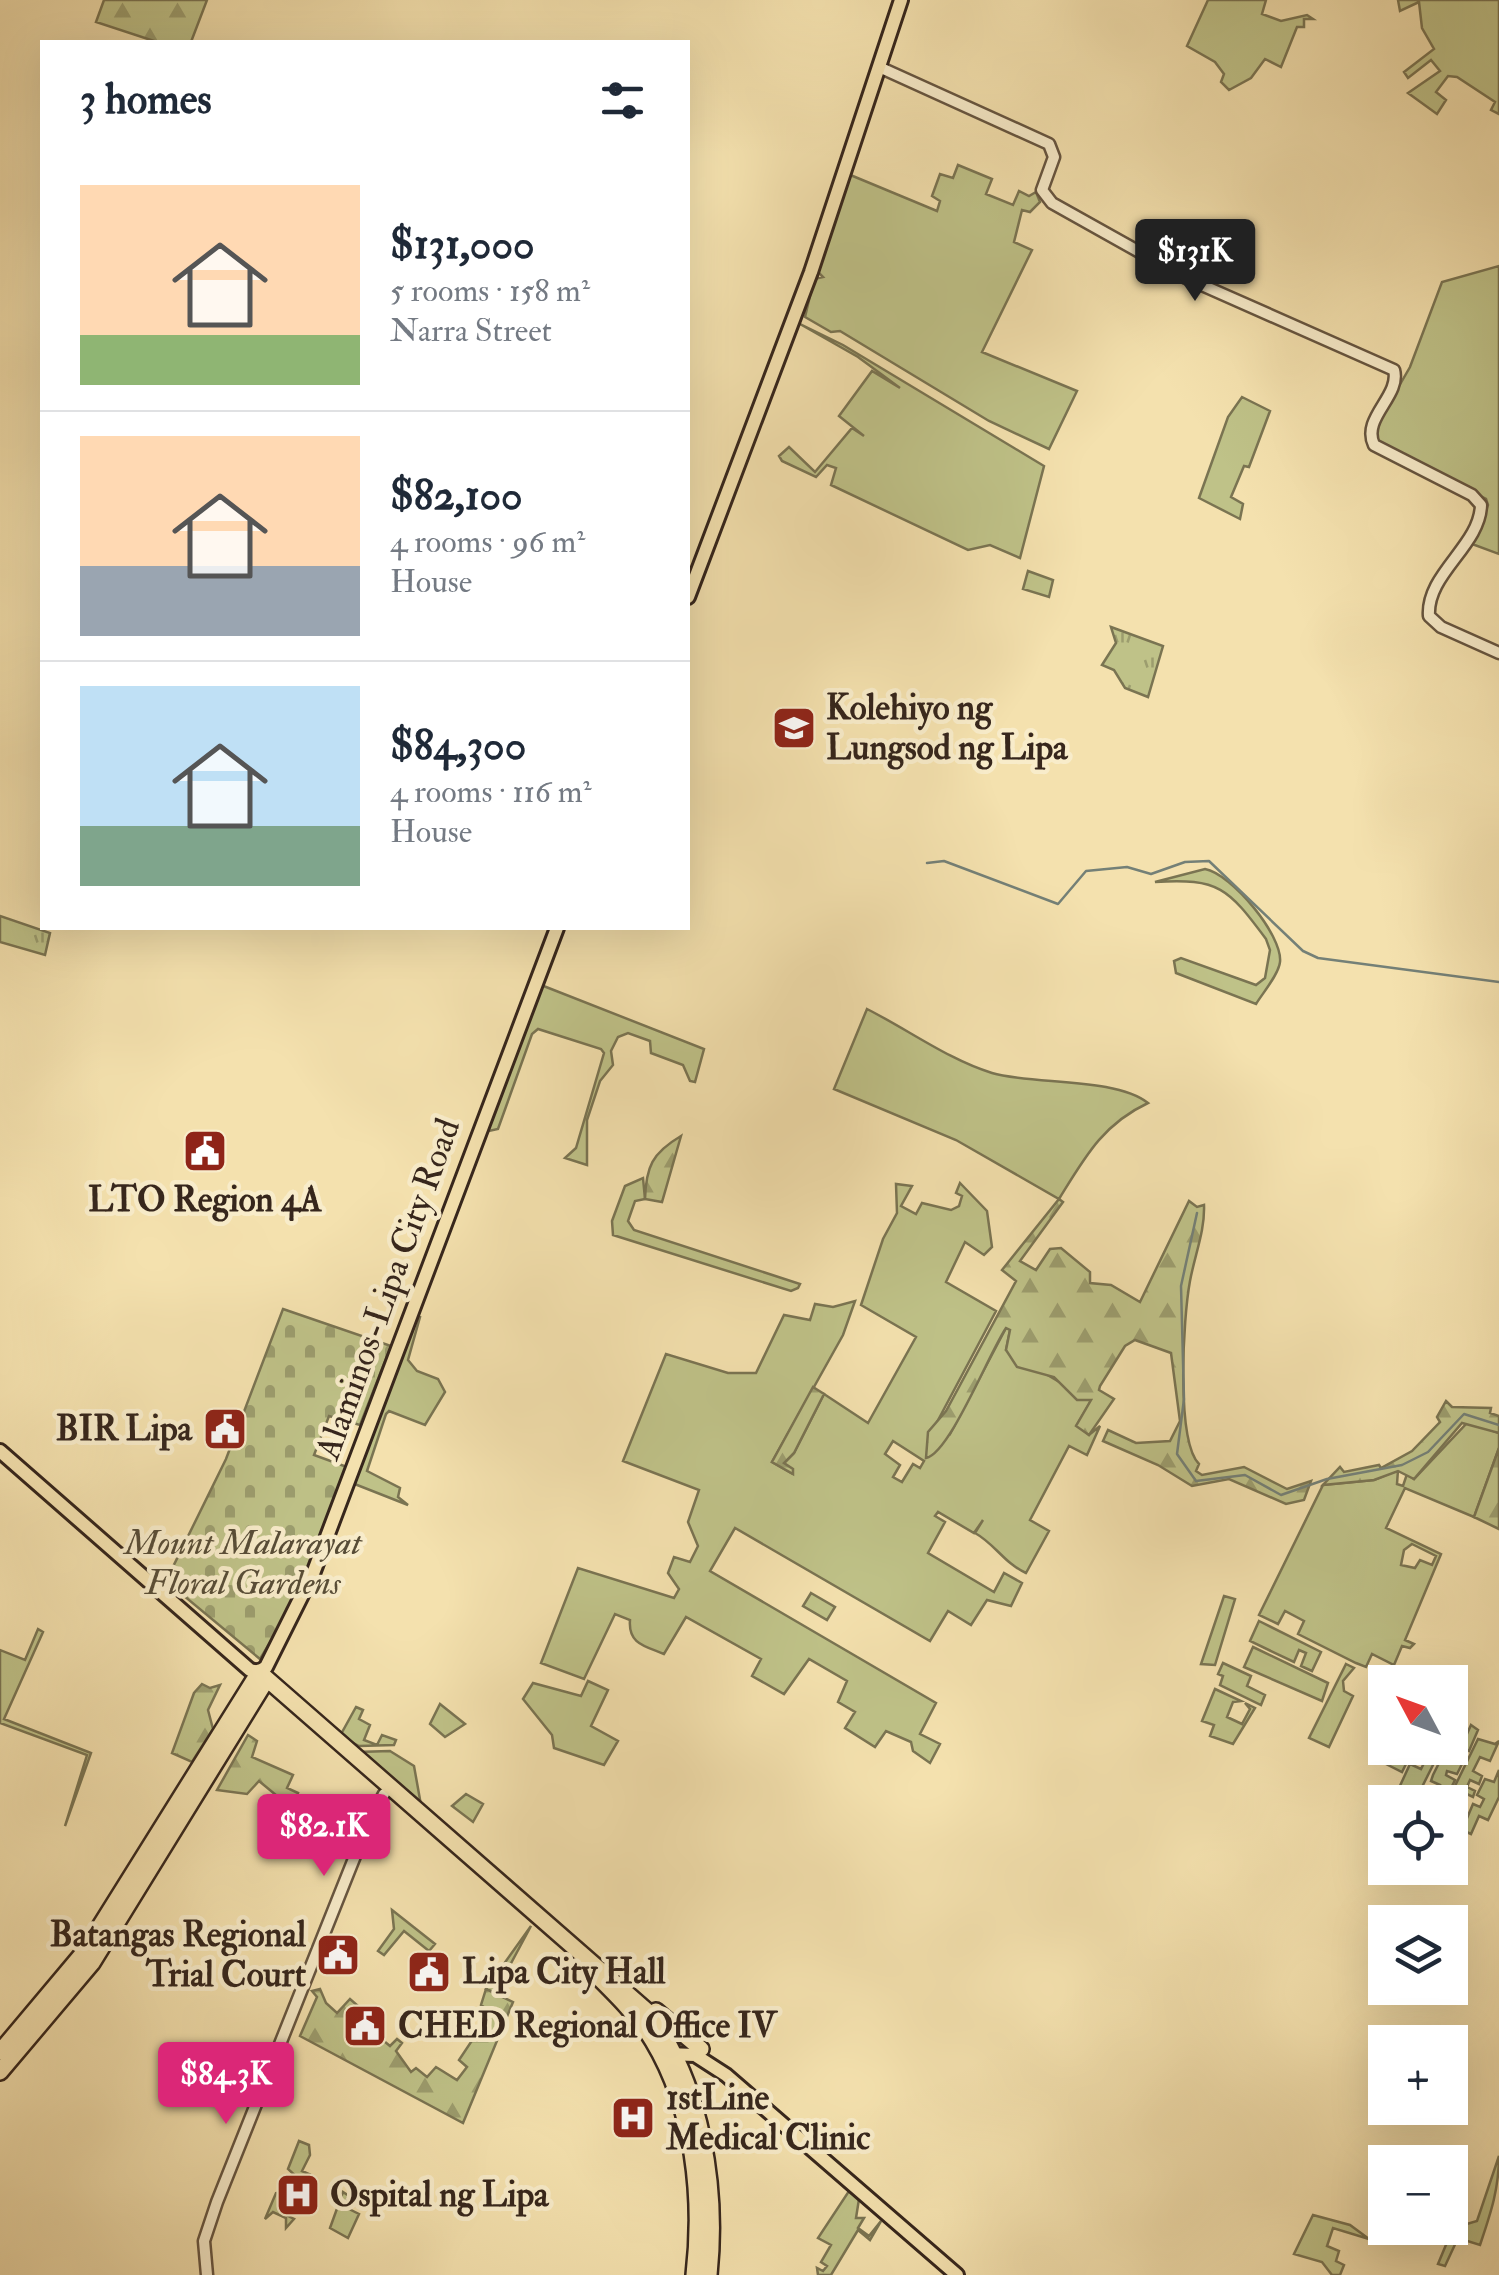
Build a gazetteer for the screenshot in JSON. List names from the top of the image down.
{
  "streets": {
    "main road": ["Alaminos-Lipa City Road"]
  },
  "parks": ["Mount Malarayat Floral Gardens"],
  "places": {
    "school or university": ["Kolehiyo ng Lungsod ng Lipa"],
    "public building": [
      "LTO Region 4A",
      "BIR Lipa",
      "Batangas Regional Trial Court",
      "Lipa City Hall",
      "CHED Regional Office IV"
    ],
    "hospital": ["1stLine Medical Clinic", "Ospital ng Lipa"]
  },
  "north": "top left",
  "page": {
    "heading": "3 homes",
    "list": [
      {
        "name": "$131,000",
        "note": "5 rooms · 158 m² · Narra Street"
      },
      {
        "name": "$82,100",
        "note": "4 rooms · 96 m² · House"
      },
      {
        "name": "$84,300",
        "note": "4 rooms · 116 m² · House"
      }
    ],
    "price": ["$131K", "$82.1K", "$84.3K"],
    "map_buttons": ["+", "−"]
  }
}
